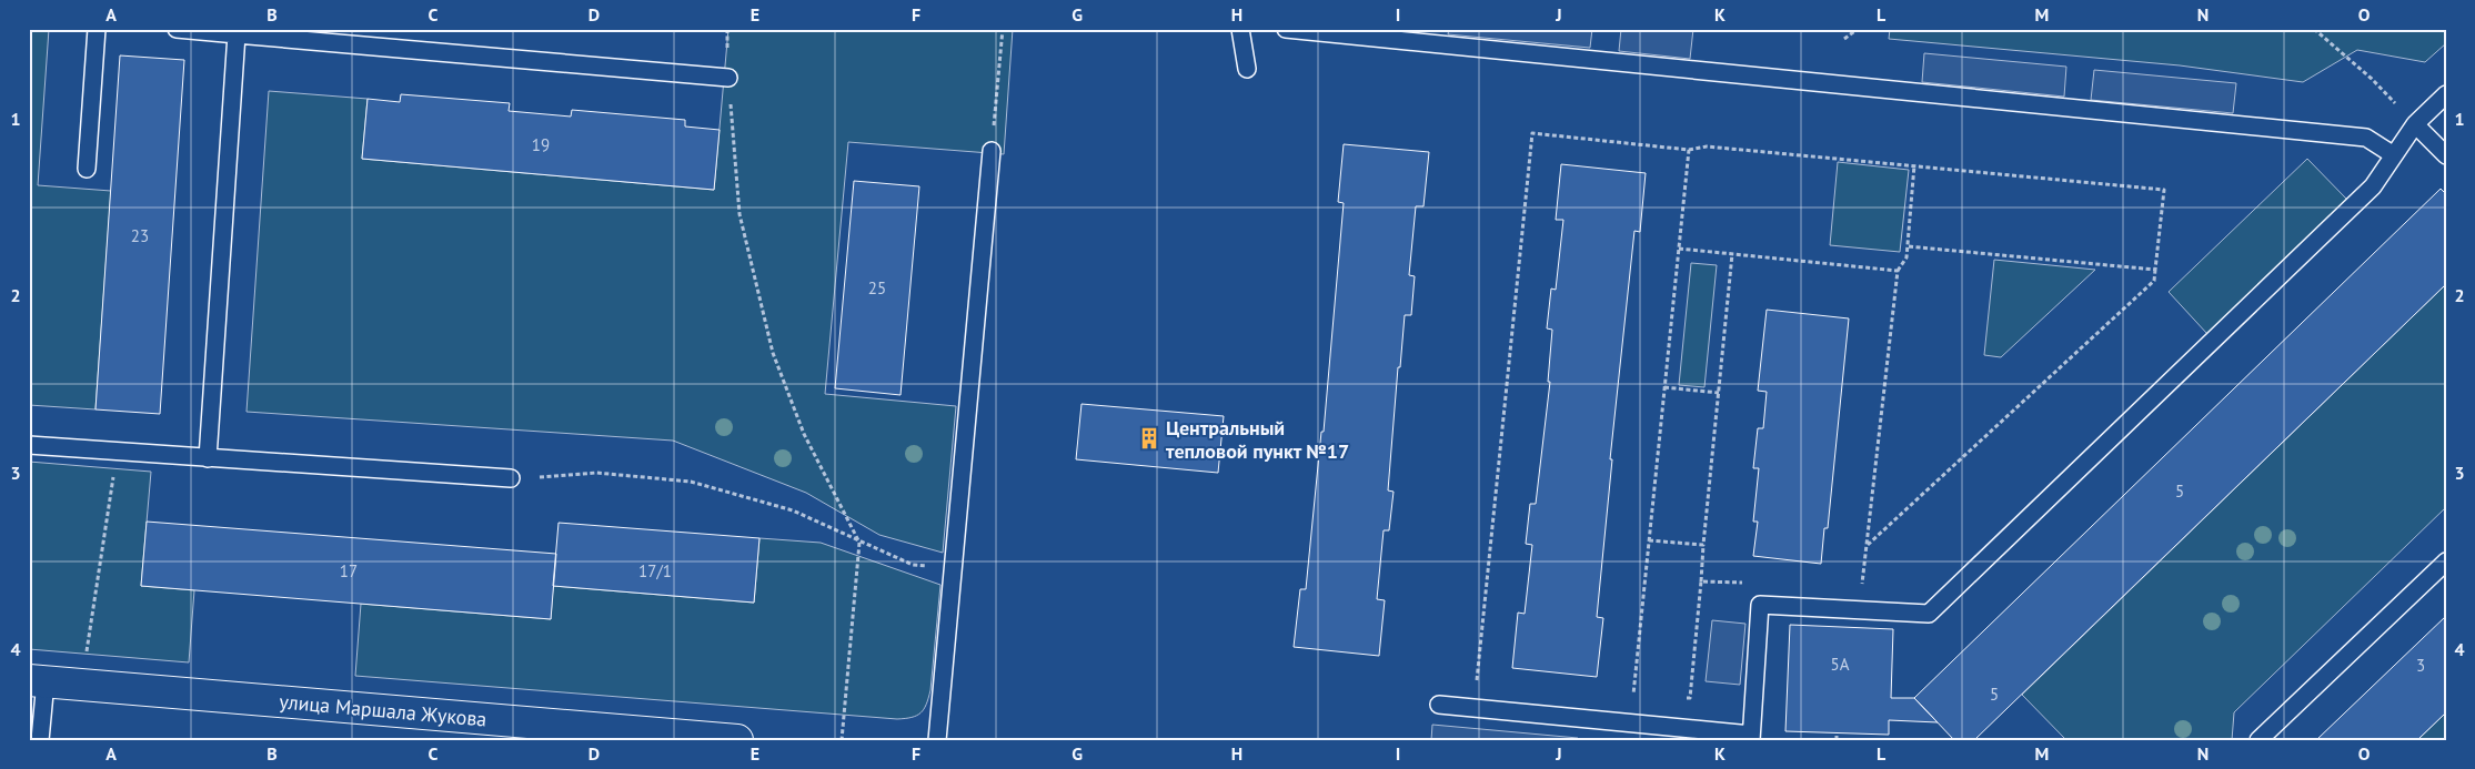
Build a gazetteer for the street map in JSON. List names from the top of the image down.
{
  "streets": {
    "street": ["улица Маршала Жукова"]
  },
  "places": {
    "building": ["Центральный тепловой пункт №17"]
  },
  "house_numbers": [
    "19",
    "23",
    "25",
    "5",
    "17",
    "17/1",
    "5А",
    "3",
    "5"
  ],
  "grid": {
    "columns": [
      "A",
      "B",
      "C",
      "D",
      "E",
      "F",
      "G",
      "H",
      "I",
      "J",
      "K",
      "L",
      "M",
      "N",
      "O"
    ],
    "rows": [
      "1",
      "2",
      "3",
      "4"
    ]
  }
}
